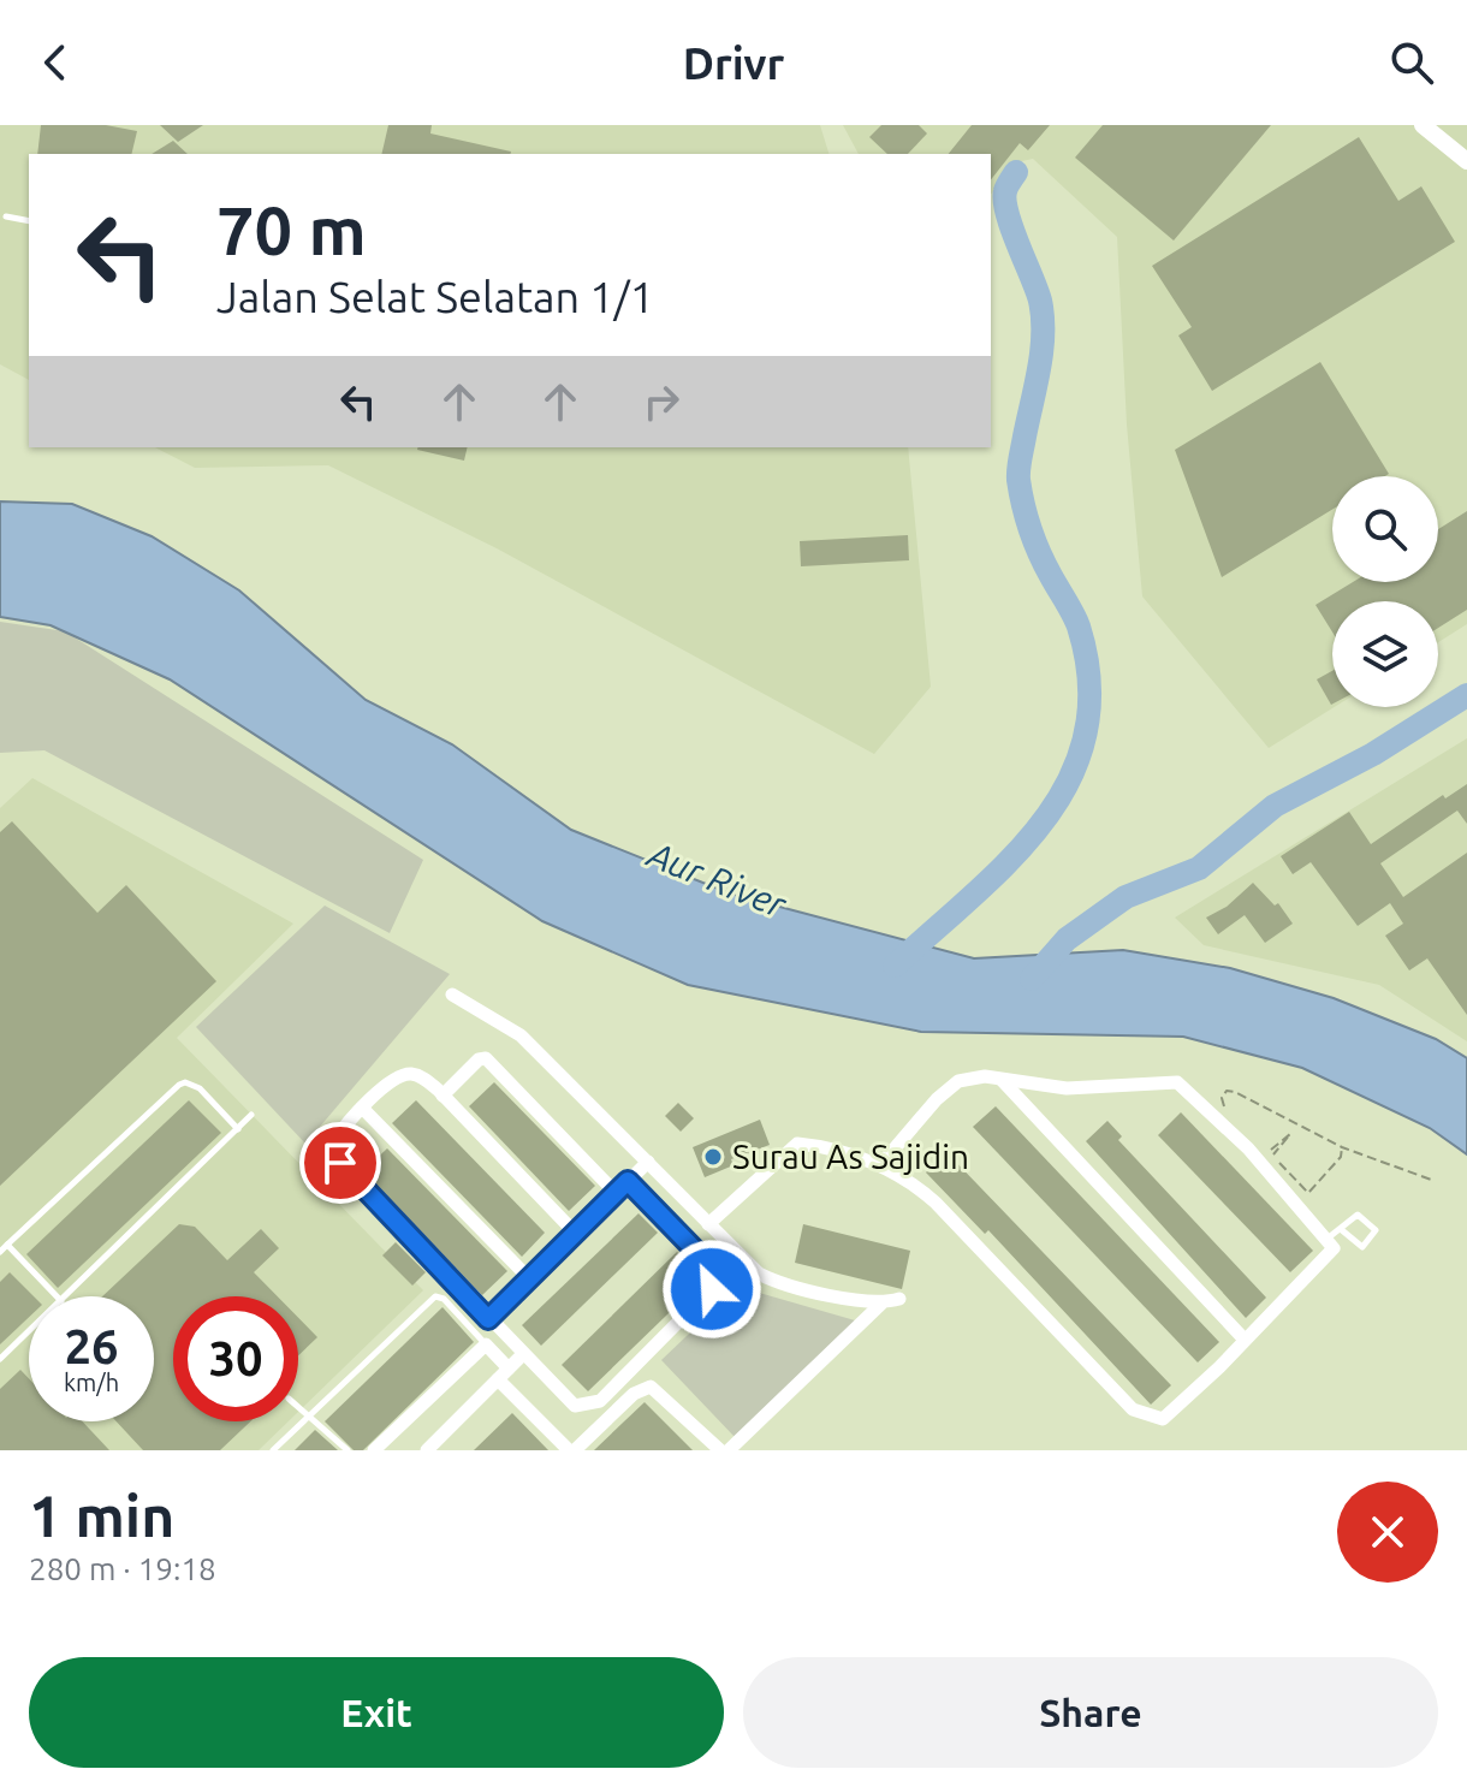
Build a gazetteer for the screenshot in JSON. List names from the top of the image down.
{
  "water": ["Aur River"],
  "places": ["Surau As Sajidin"],
  "page": {
    "header": "Drivr",
    "turn": ["70 m", "Jalan Selat Selatan 1/1"],
    "speed": "26 km/h",
    "limit": "30",
    "heading": ["1 min", "280 m · 19:18"],
    "buttons": ["Exit", "Share"]
  }
}
